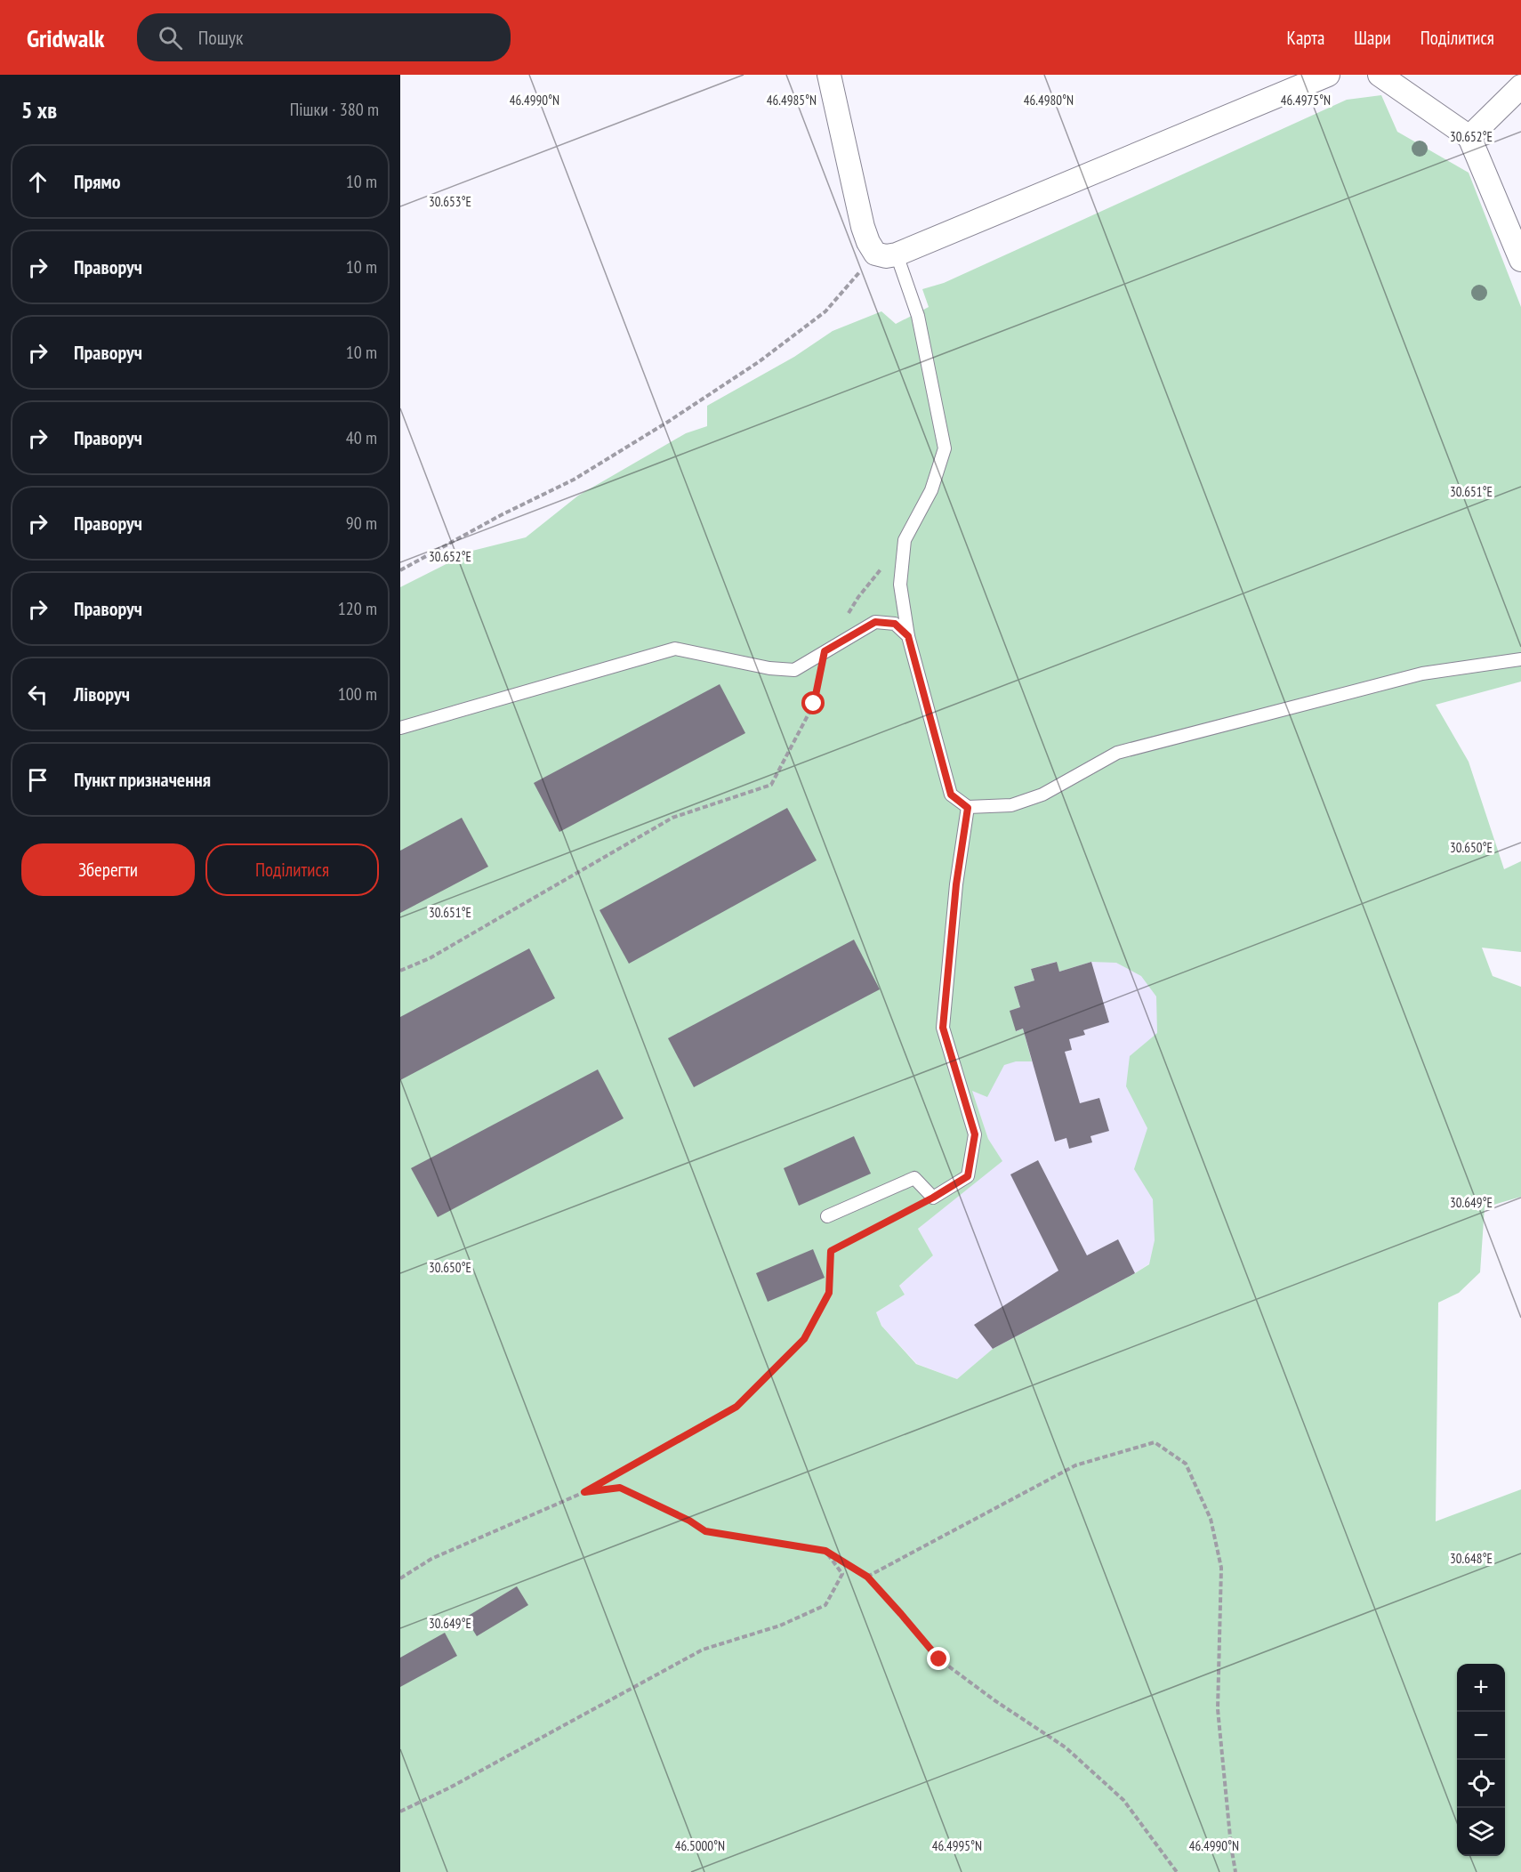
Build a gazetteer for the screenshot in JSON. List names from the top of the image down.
{
  "page": {
    "header": "Gridwalk",
    "search": "Пошук",
    "nav": ["Карта", "Шари", "Поділитися"],
    "heading": ["5 хв", "Пішки · 380 m"],
    "list": [
      ["Прямо", "10 m"],
      ["Праворуч", "10 m"],
      ["Праворуч", "10 m"],
      ["Праворуч", "40 m"],
      ["Праворуч", "90 m"],
      ["Праворуч", "120 m"],
      ["Ліворуч", "100 m"],
      "Пункт призначення"
    ],
    "buttons": ["Зберегти", "Поділитися"],
    "map_buttons": ["+", "−"]
  },
  "coordinates": [
    "46.4990°N",
    "46.4985°N",
    "46.4980°N",
    "46.4975°N",
    "30.652°E",
    "30.653°E",
    "30.651°E",
    "30.650°E",
    "30.649°E",
    "30.648°E",
    "46.5000°N",
    "46.4995°N"
  ]
}
